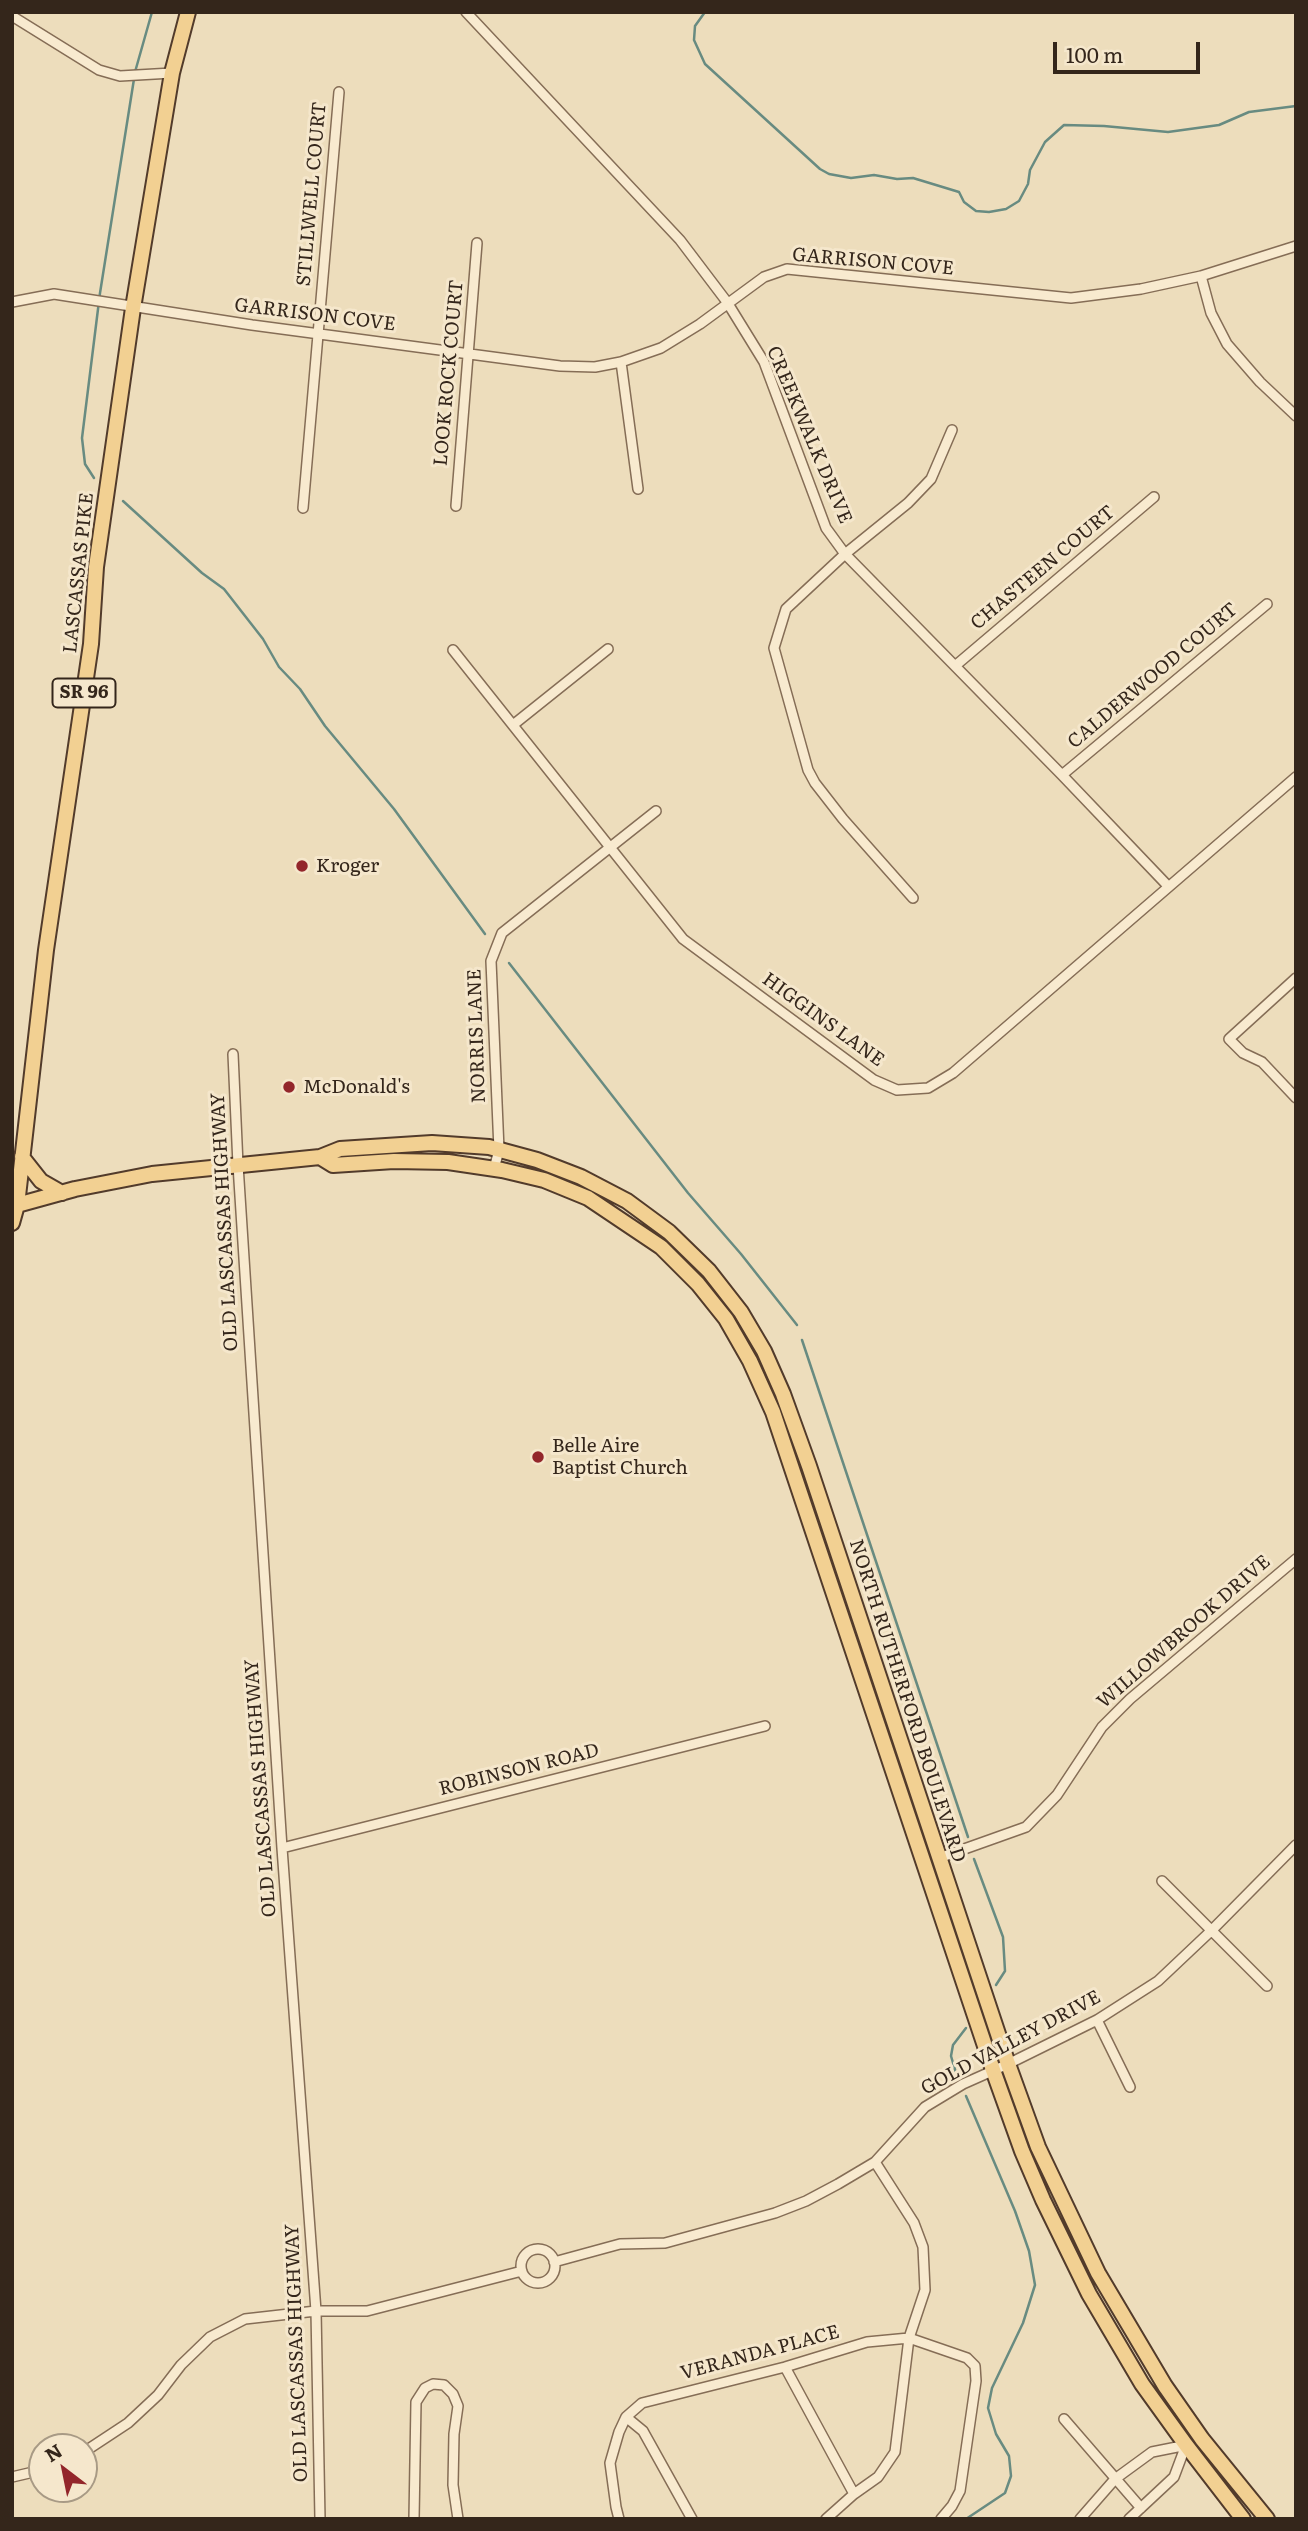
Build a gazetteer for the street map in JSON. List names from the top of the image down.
{
  "streets": {
    "main road": ["LASCASSAS PIKE", "SR 96", "NORTH RUTHERFORD BOULEVARD"],
    "street": [
      "STILLWELL COURT",
      "GARRISON COVE",
      "LOOK ROCK COURT",
      "CREEKWALK DRIVE",
      "CHASTEEN COURT",
      "CALDERWOOD COURT",
      "HIGGINS LANE",
      "NORRIS LANE",
      "OLD LASCASSAS HIGHWAY",
      "WILLOWBROOK DRIVE",
      "ROBINSON ROAD",
      "GOLD VALLEY DRIVE",
      "VERANDA PLACE"
    ]
  },
  "crossings": [
    ["STILLWELL COURT", "GARRISON COVE"],
    ["GARRISON COVE", "LOOK ROCK COURT"],
    ["GARRISON COVE", "CREEKWALK DRIVE"],
    ["GARRISON COVE", "LASCASSAS PIKE"],
    ["CREEKWALK DRIVE", "CHASTEEN COURT"],
    ["CREEKWALK DRIVE", "CALDERWOOD COURT"],
    ["CREEKWALK DRIVE", "HIGGINS LANE"],
    ["LASCASSAS PIKE", "NORTH RUTHERFORD BOULEVARD"],
    ["HIGGINS LANE", "NORRIS LANE"],
    ["NORRIS LANE", "NORTH RUTHERFORD BOULEVARD"],
    ["OLD LASCASSAS HIGHWAY", "NORTH RUTHERFORD BOULEVARD"],
    ["OLD LASCASSAS HIGHWAY", "ROBINSON ROAD"],
    ["OLD LASCASSAS HIGHWAY", "GOLD VALLEY DRIVE"],
    ["WILLOWBROOK DRIVE", "NORTH RUTHERFORD BOULEVARD"],
    ["NORTH RUTHERFORD BOULEVARD", "GOLD VALLEY DRIVE"]
  ],
  "places": ["Kroger", "McDonald's", "Belle Aire Baptist Church"],
  "scale_bar": "100 m",
  "north": "top left"
}
